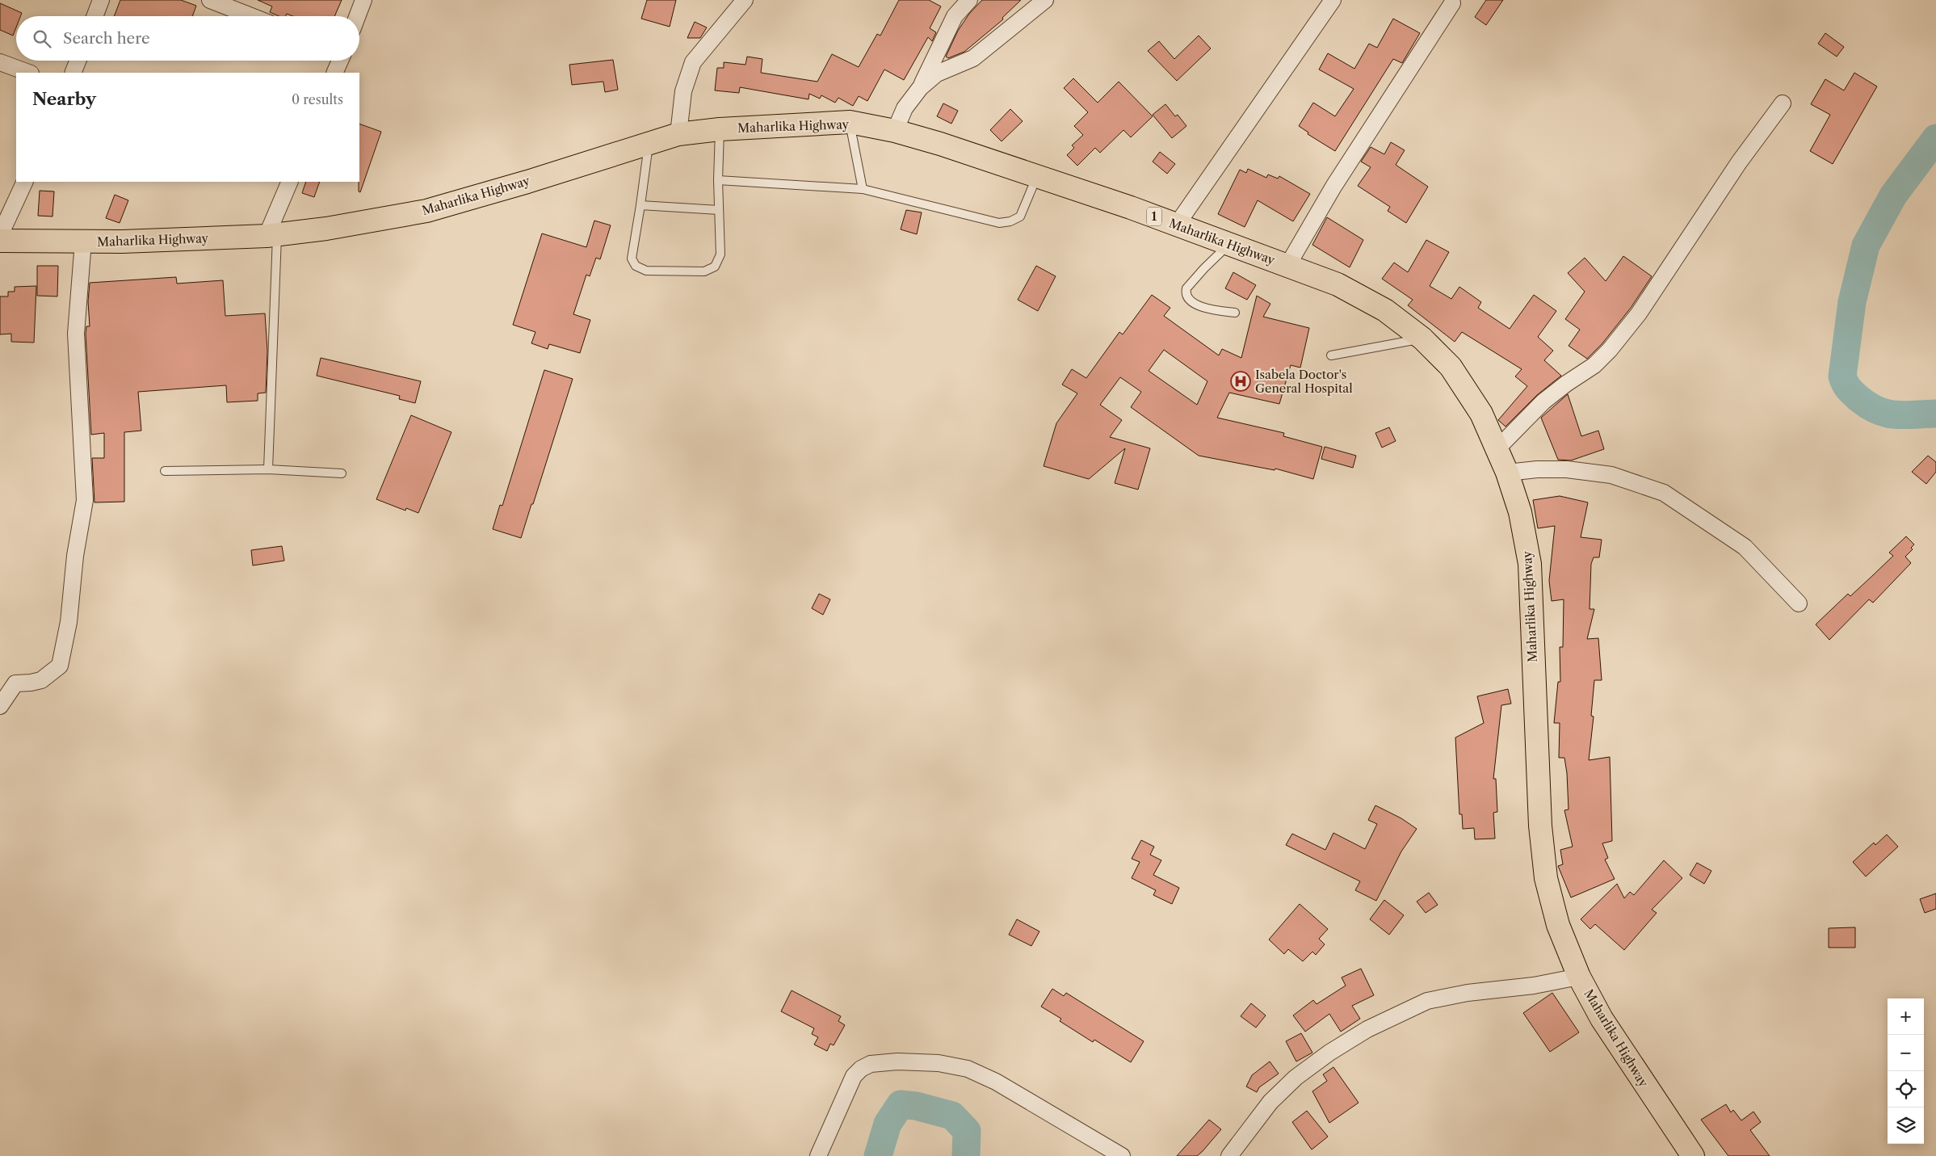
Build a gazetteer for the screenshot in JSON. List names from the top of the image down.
{
  "streets": {
    "highway": ["Maharlika Highway", "1"]
  },
  "places": {
    "hospital": ["Isabela Doctor's General Hospital"]
  },
  "page": {
    "search": "Search here",
    "heading": ["Nearby", "0 results"],
    "map_buttons": ["+", "−"]
  }
}
